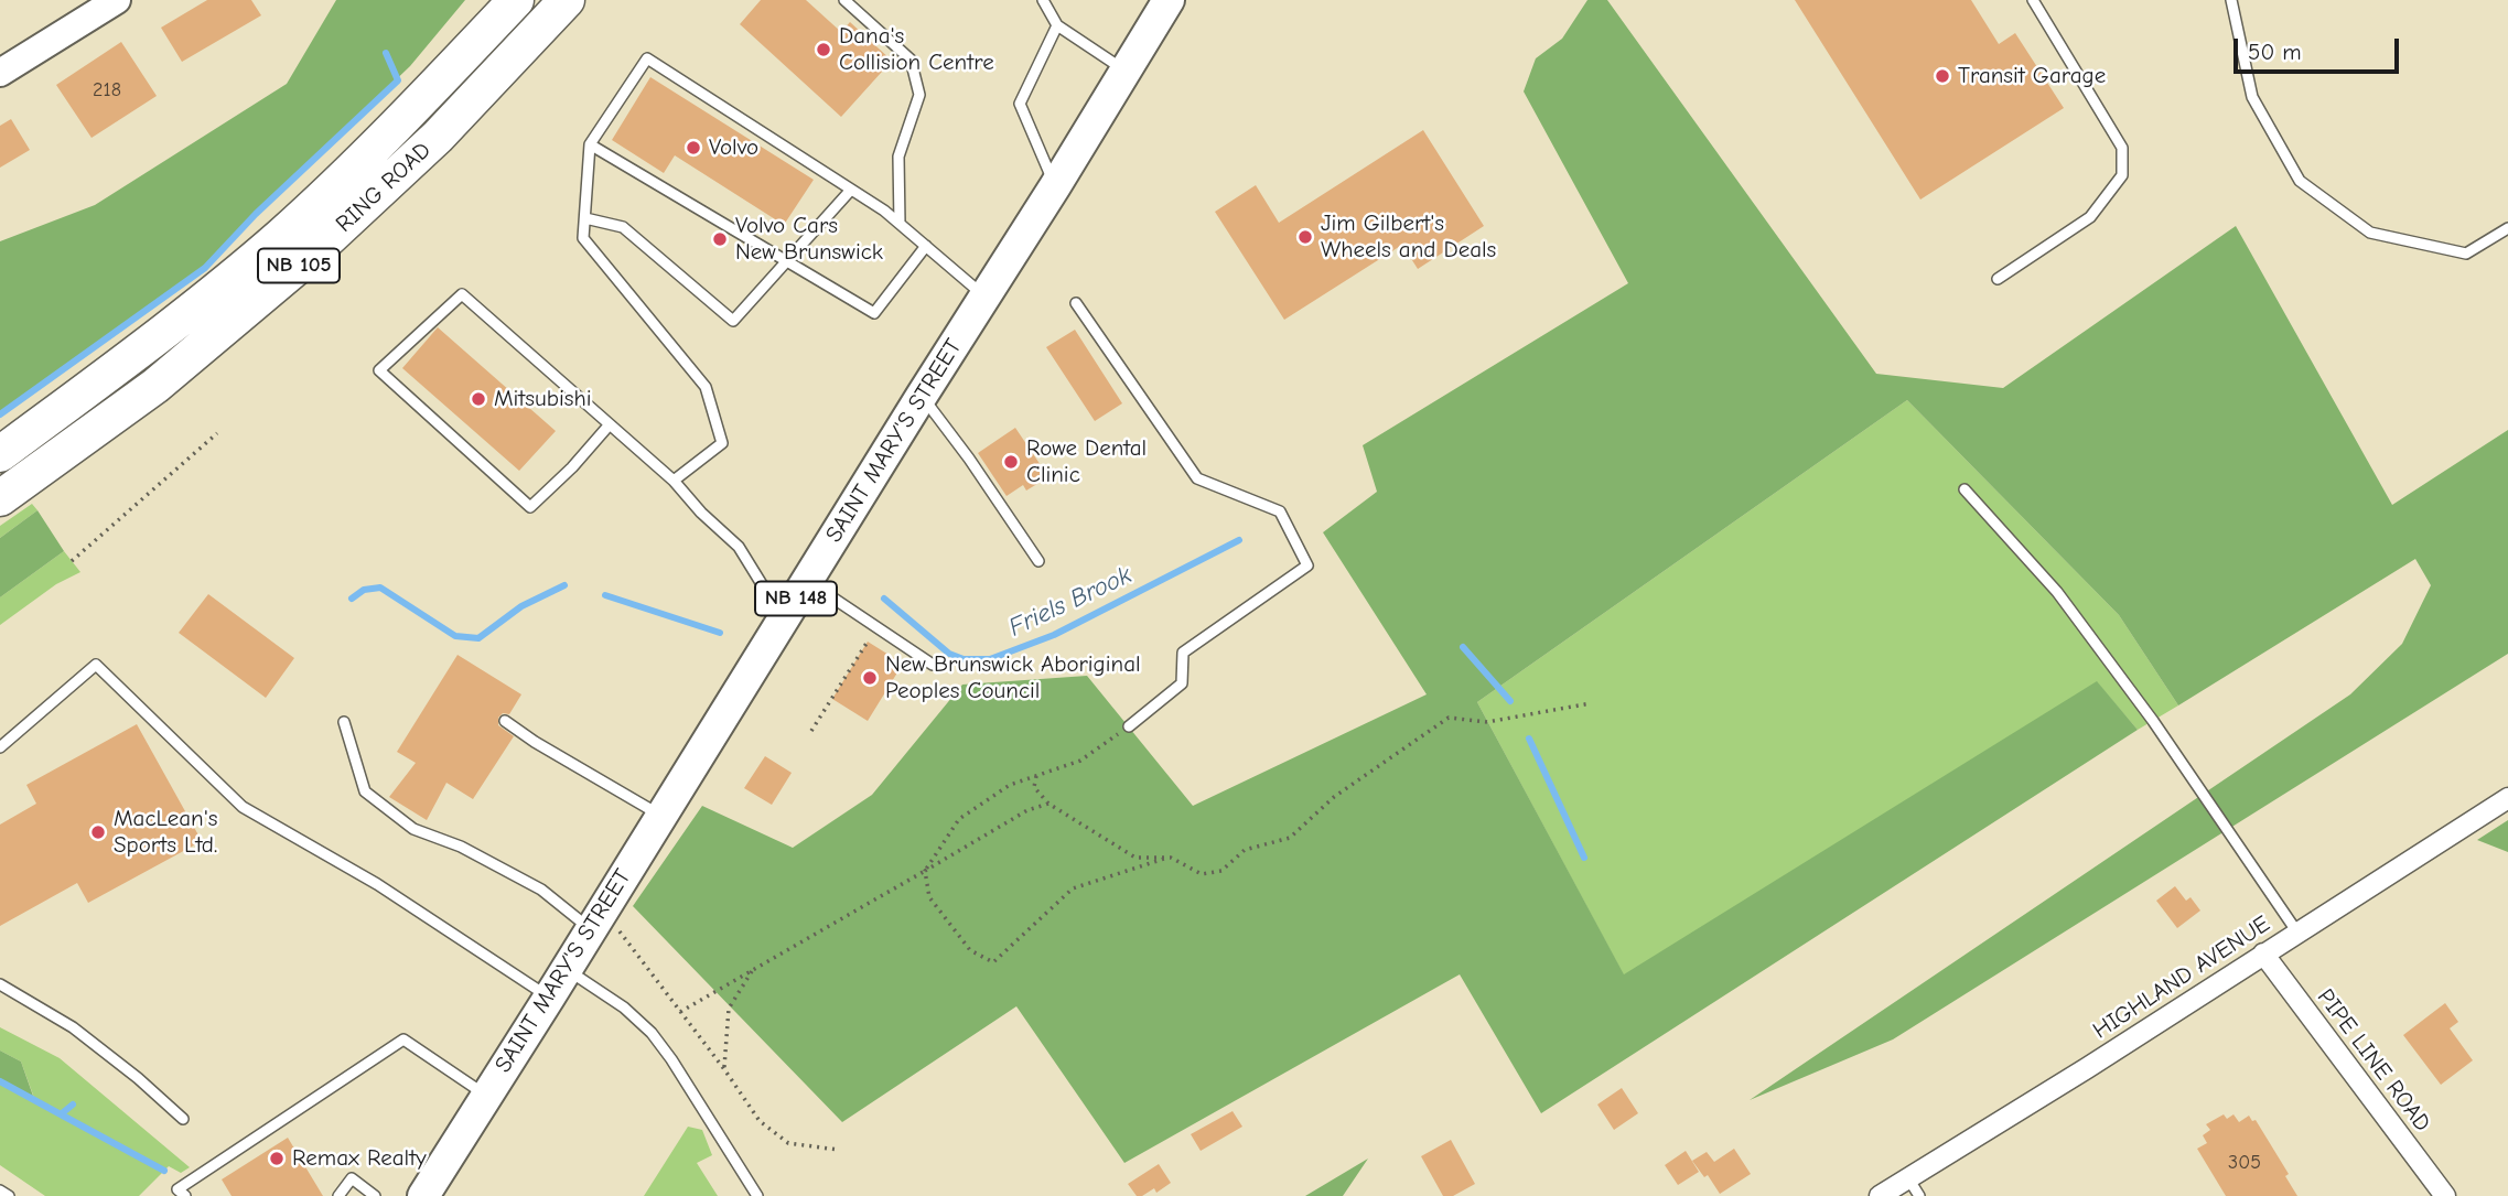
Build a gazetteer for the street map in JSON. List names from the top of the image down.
{
  "streets": {
    "highway": ["RING ROAD", "NB 105"],
    "main road": ["SAINT MARY'S STREET", "NB 148"],
    "street": ["HIGHLAND AVENUE", "PIPE LINE ROAD"]
  },
  "crossings": [
    ["HIGHLAND AVENUE", "PIPE LINE ROAD"]
  ],
  "water": ["Friels Brook"],
  "places": [
    "Dana's Collision Centre",
    "Transit Garage",
    "Volvo",
    "Jim Gilbert's Wheels and Deals",
    "Volvo Cars New Brunswick",
    "Mitsubishi",
    "Rowe Dental Clinic",
    "New Brunswick Aboriginal Peoples Council",
    "MacLean's Sports Ltd.",
    "Remax Realty"
  ],
  "house_numbers": ["218", "305"],
  "scale_bar": "50 m"
}
